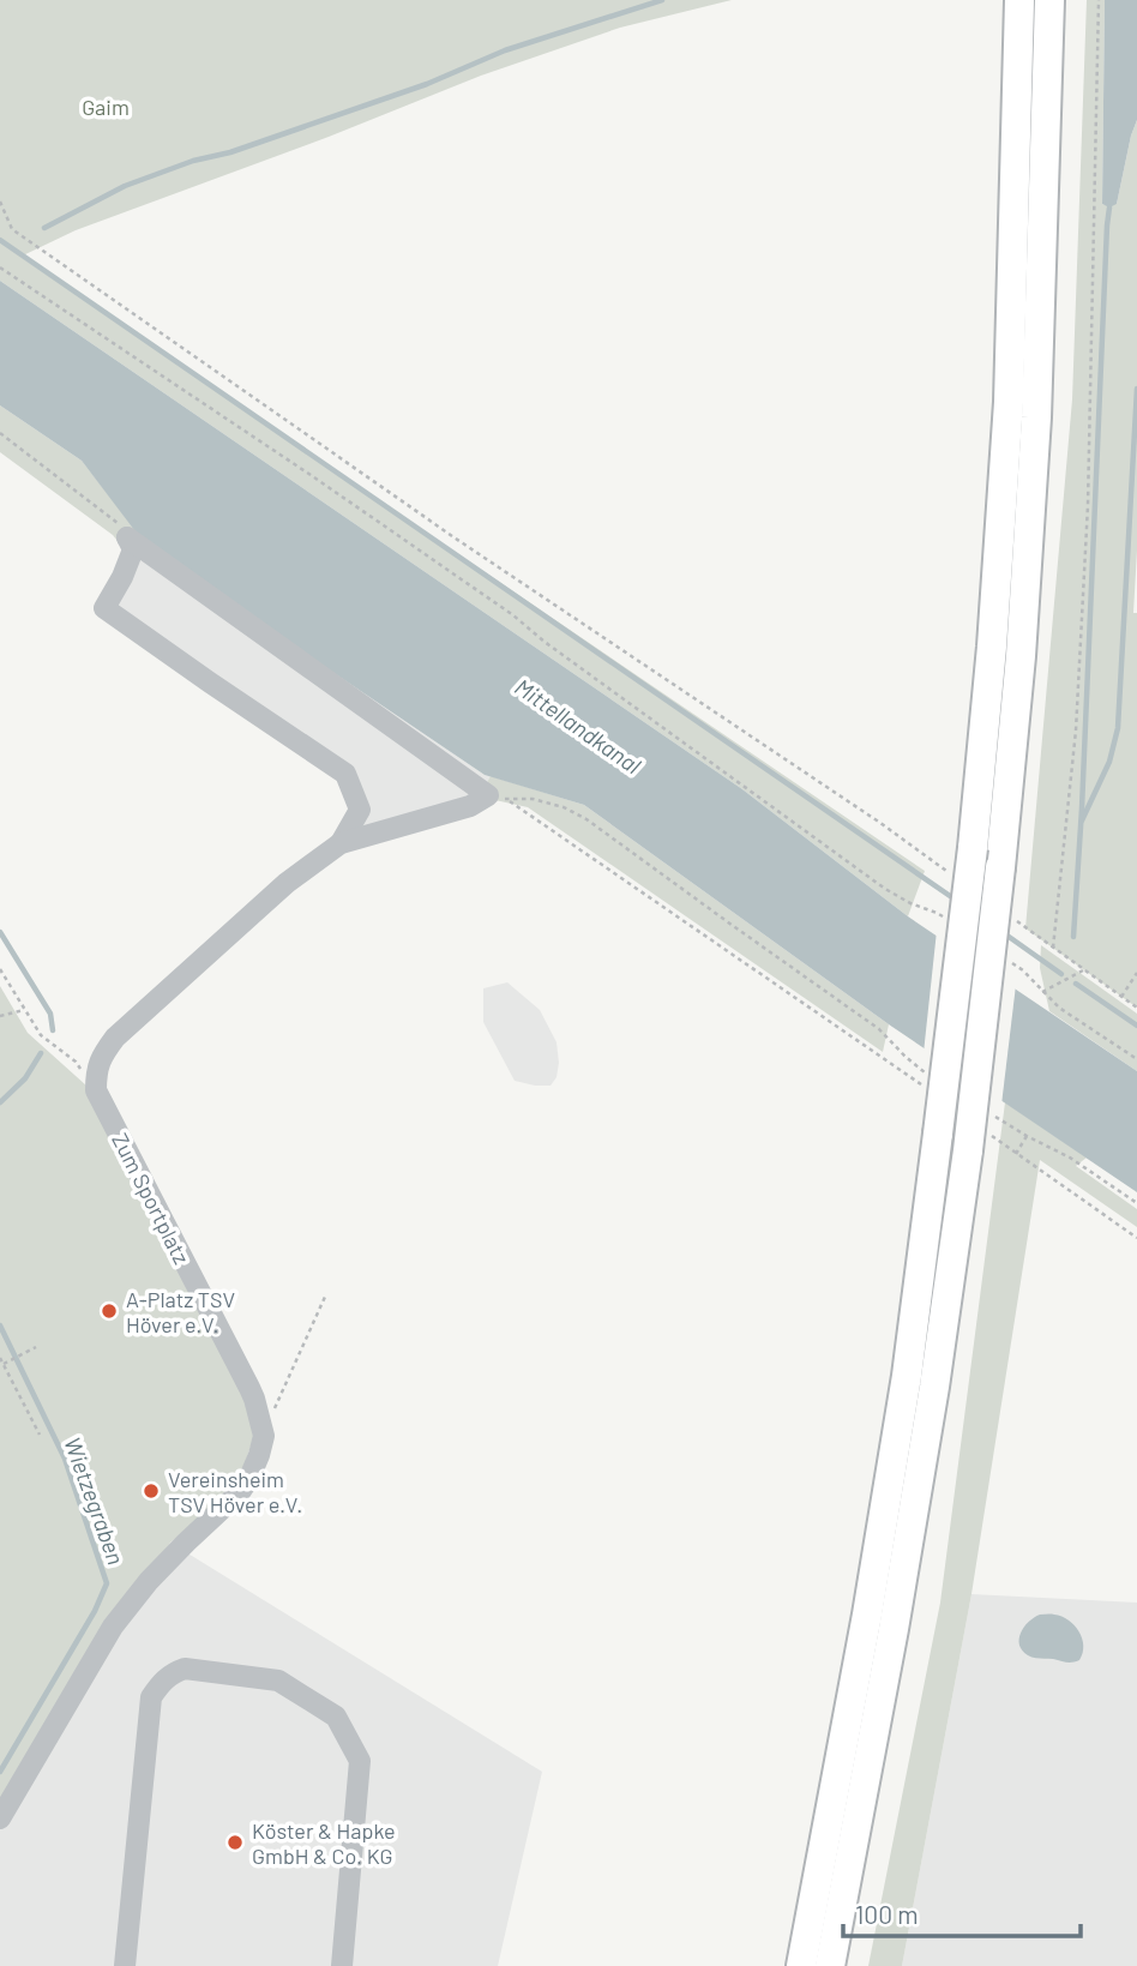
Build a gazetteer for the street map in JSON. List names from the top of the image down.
{
  "streets": {
    "street": ["Zum Sportplatz"]
  },
  "water": ["Mittellandkanal", "Wietzegraben"],
  "parks": ["Gaim"],
  "places": ["A-Platz TSV Höver e.V.", "Vereinsheim TSV Höver e.V.", "Köster & Hapke GmbH & Co. KG"],
  "scale_bar": "100 m"
}
